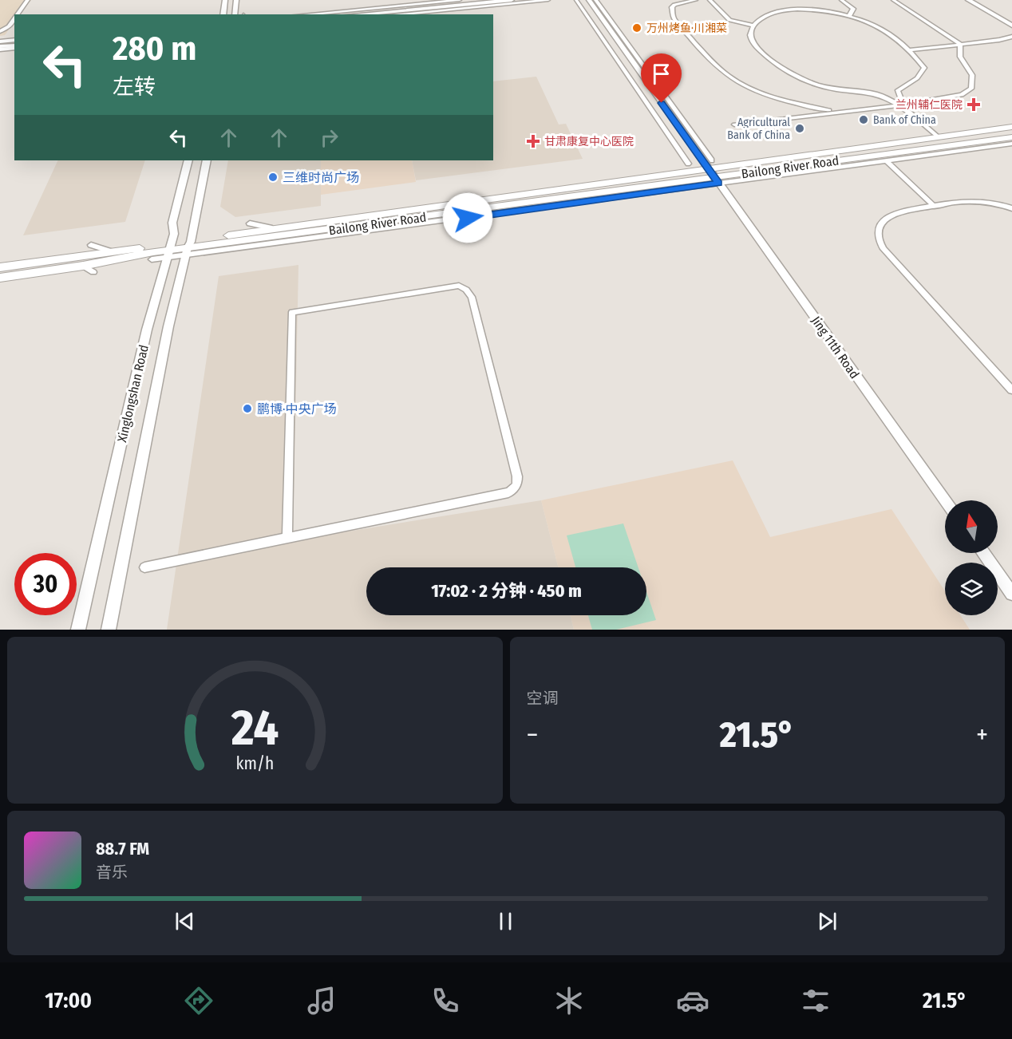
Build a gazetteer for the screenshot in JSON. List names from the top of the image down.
{
  "streets": {
    "main road": ["Bailong River Road"],
    "street": ["Jing 11th Road", "Xinglongshan Road"]
  },
  "crossings": [
    ["Bailong River Road", "Jing 11th Road"],
    ["Bailong River Road", "Xinglongshan Road"]
  ],
  "places": {
    "other": [
      "万州烤鱼·川湘菜",
      "Bank of China",
      "Agricultural Bank of China",
      "三维时尚广场",
      "鹏博·中央广场"
    ],
    "health": ["兰州辅仁医院", "甘肃康复中心医院"]
  },
  "north": "top",
  "page": {
    "turn": ["280 m", "左转"],
    "limit": "30",
    "trip": "17:02 · 2 分钟 · 450 m",
    "tile": "空调",
    "heat": ["−", "21.5°", "+"],
    "song": ["88.7 FM", "音乐"],
    "tabs": ["17:00", "21.5°"],
    "gauge": ["24", "km/h"]
  }
}
